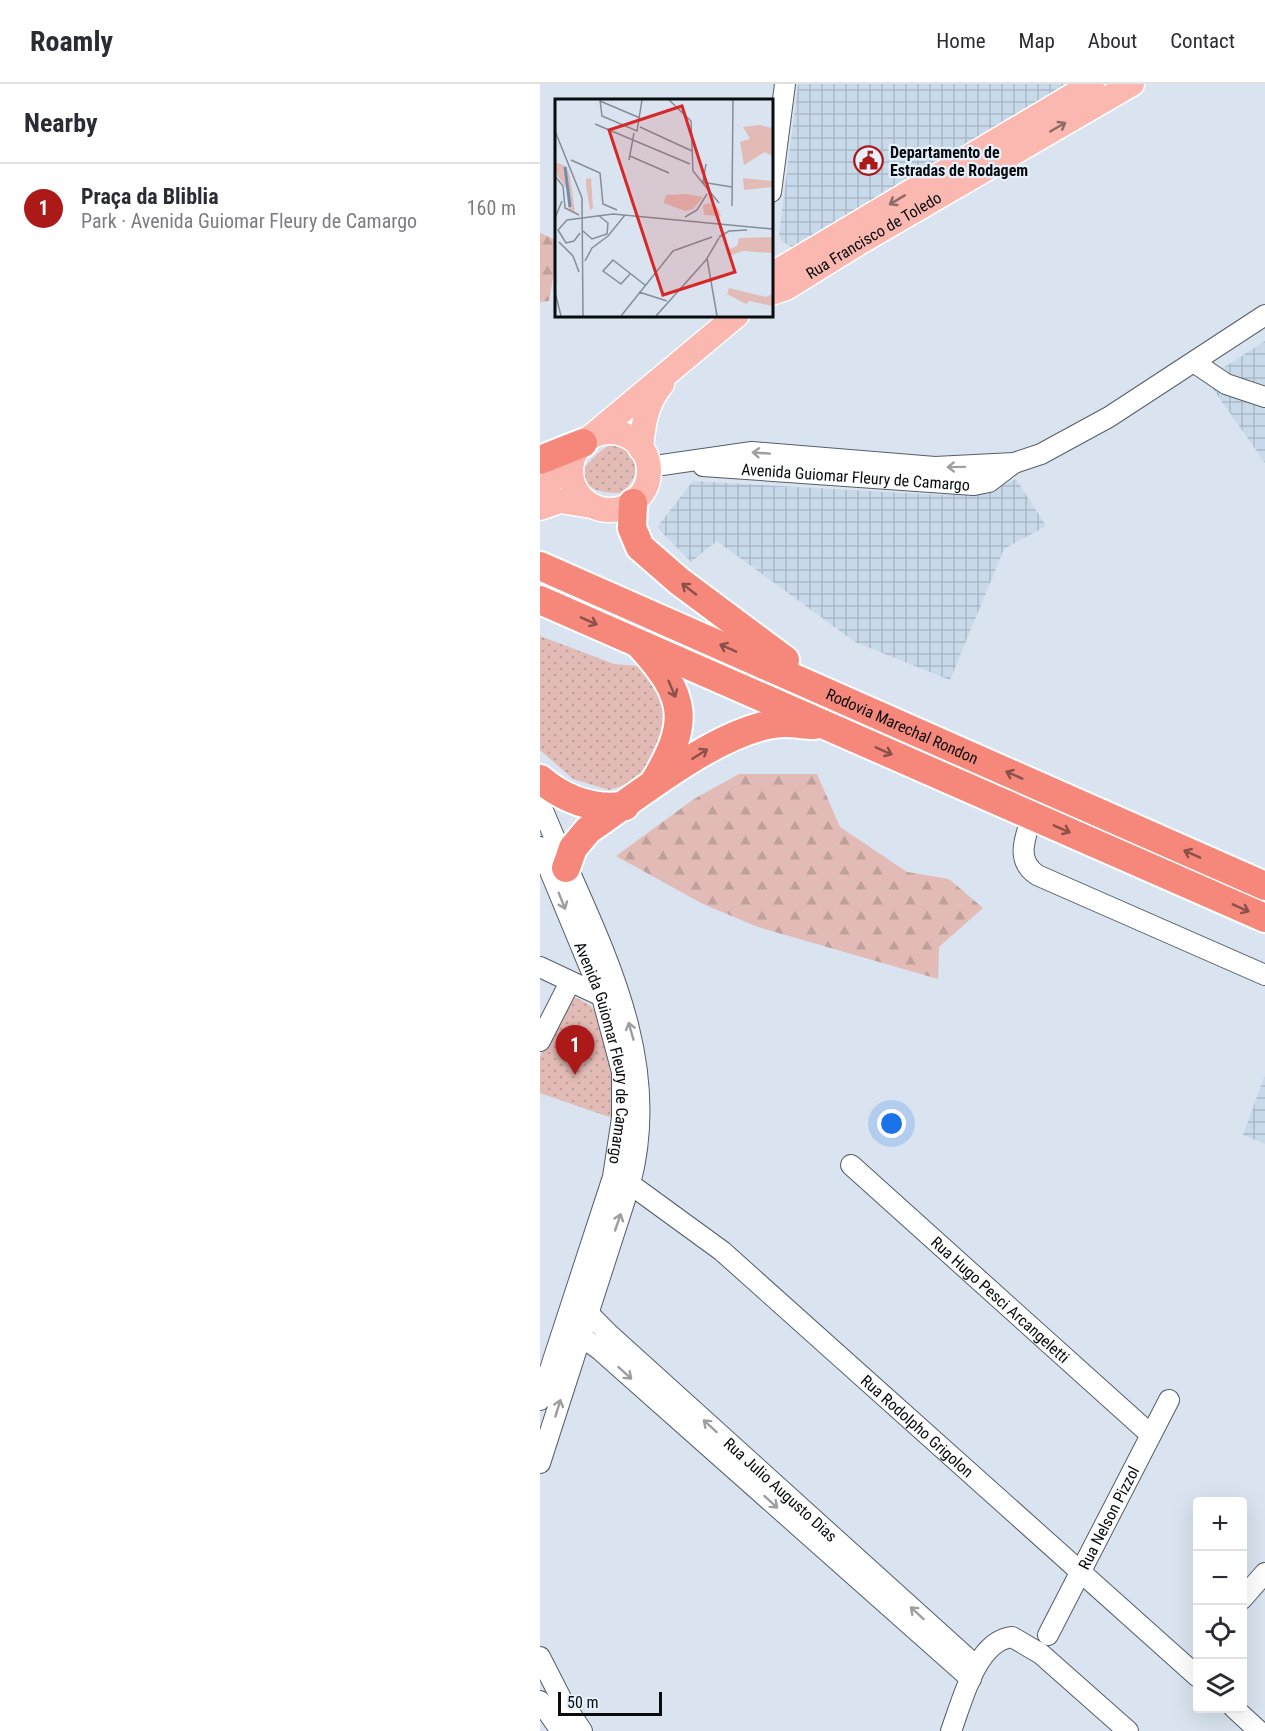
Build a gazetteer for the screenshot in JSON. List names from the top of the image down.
{
  "streets": {
    "highway": ["Rodovia Marechal Rondon"],
    "main road": ["Rua Francisco de Toledo"],
    "street": [
      "Avenida Guiomar Fleury de Camargo",
      "Rua Hugo Pesci Arcangeletti",
      "Rua Rodolpho Grigolon",
      "Rua Julio Augusto Dias",
      "Rua Nelson Pizzol"
    ]
  },
  "crossings": [
    ["Avenida Guiomar Fleury de Camargo", "Rua Julio Augusto Dias"],
    ["Rua Hugo Pesci Arcangeletti", "Rua Nelson Pizzol"],
    ["Rua Rodolpho Grigolon", "Rua Nelson Pizzol"]
  ],
  "places": {
    "public building": ["Departamento de Estradas de Rodagem"]
  },
  "scale_bar": "50 m",
  "page": {
    "header": "Roamly",
    "nav": [
      "Home",
      "Map",
      "About",
      "Contact"
    ],
    "heading": "Nearby",
    "list": [
      {
        "mark": "1",
        "name": "Praça da Bliblia",
        "note": "Park · Avenida Guiomar Fleury de Camargo",
        "value": "160 m"
      }
    ],
    "pins": "1",
    "map_buttons": ["+", "−"],
    "scale": "50 m"
  }
}
